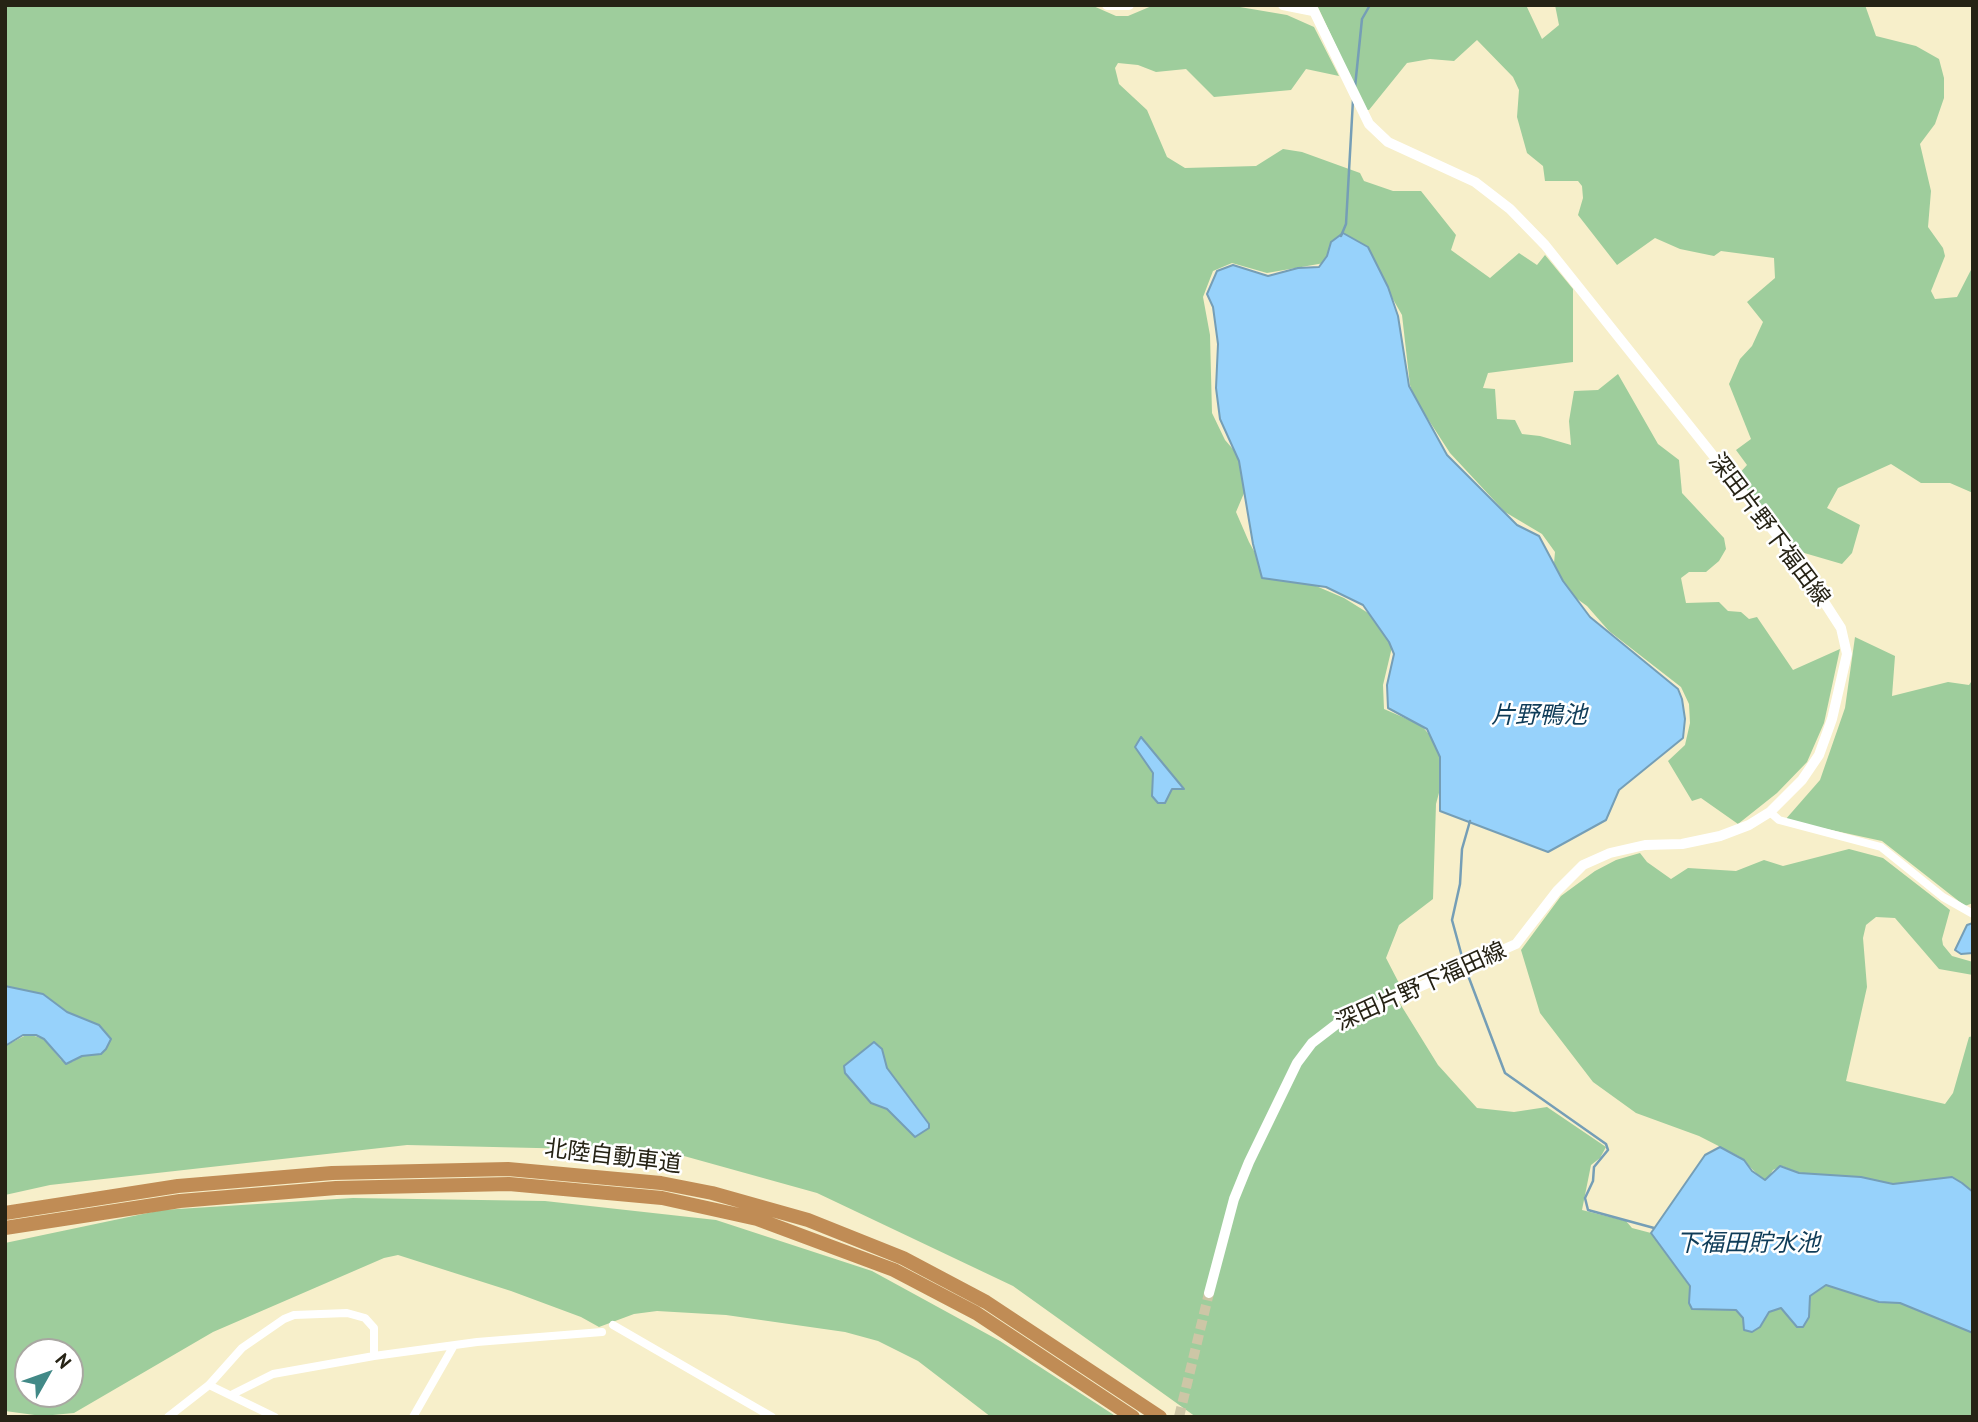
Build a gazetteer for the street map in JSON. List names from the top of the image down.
{
  "streets": {
    "highway": ["北陸自動車道"],
    "main road": ["深田片野下福田線"]
  },
  "water": ["片野鴨池", "下福田貯水池"],
  "north": "top right"
}
